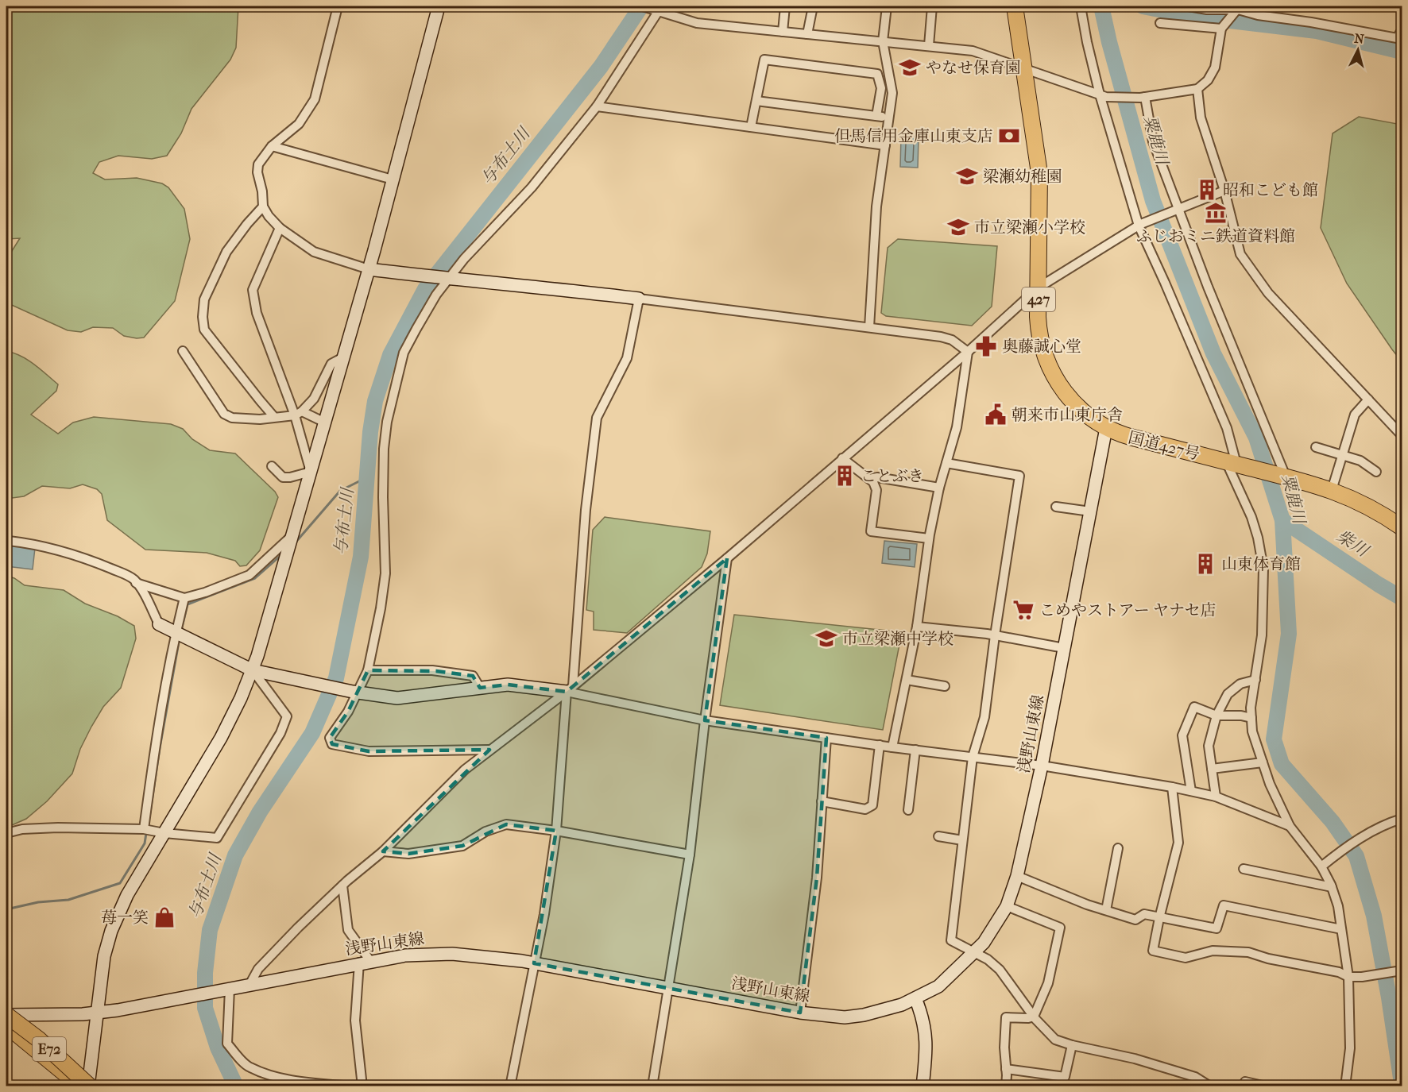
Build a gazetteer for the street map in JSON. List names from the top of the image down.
{
  "streets": {
    "highway": ["427", "国道427号", "E72"],
    "street": ["浅野山東線"]
  },
  "crossings": [
    ["国道427号", "浅野山東線"],
    ["浅野山東線", "E72"]
  ],
  "water": ["粟鹿川", "与布土川", "柴川"],
  "places": {
    "school or university": [
      "やなせ保育園",
      "梁瀬幼稚園",
      "市立梁瀬小学校",
      "市立梁瀬中学校"
    ],
    "bank": ["但馬信用金庫山東支店"],
    "building": ["昭和こども館", "ことぶき", "山東体育館"],
    "museum": ["ふじおミニ鉄道資料館"],
    "pharmacy": ["奥藤誠心堂"],
    "public building": ["朝来市山東庁舎"],
    "supermarket": ["こめやストアー ヤナセ店"],
    "shop": ["苺一笑"]
  },
  "north": "top"
}
